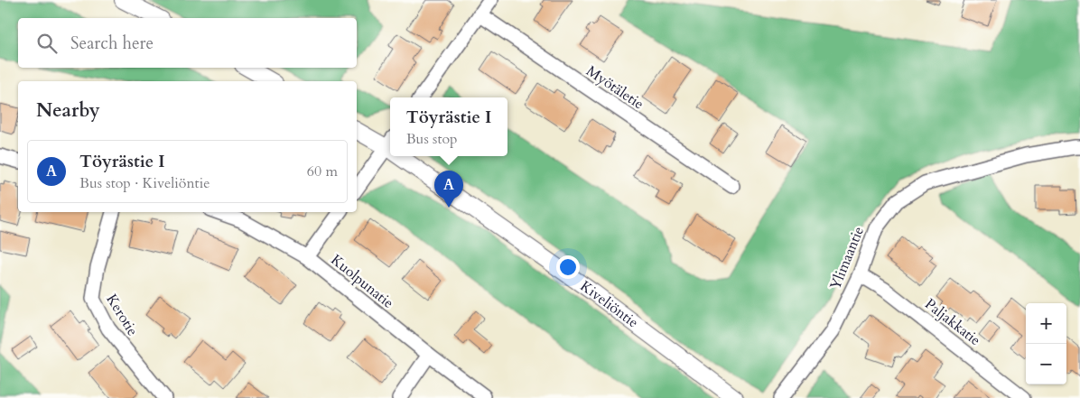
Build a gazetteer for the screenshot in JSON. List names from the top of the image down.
{
  "streets": {
    "street": [
      "Myötäletie",
      "Ylimaantie",
      "Kuolpunatie",
      "Kiveliöntie",
      "Kerotie",
      "Paljakkatie"
    ]
  },
  "crossings": [
    ["Ylimaantie", "Paljakkatie"]
  ],
  "page": {
    "search": "Search here",
    "heading": "Nearby",
    "popup": ["Töyrästie I", "Bus stop"],
    "list": [
      {
        "mark": "A",
        "name": "Töyrästie I",
        "note": "Bus stop · Kiveliöntie",
        "value": "60 m"
      }
    ],
    "pins": "A",
    "map_buttons": ["+", "−"]
  }
}
